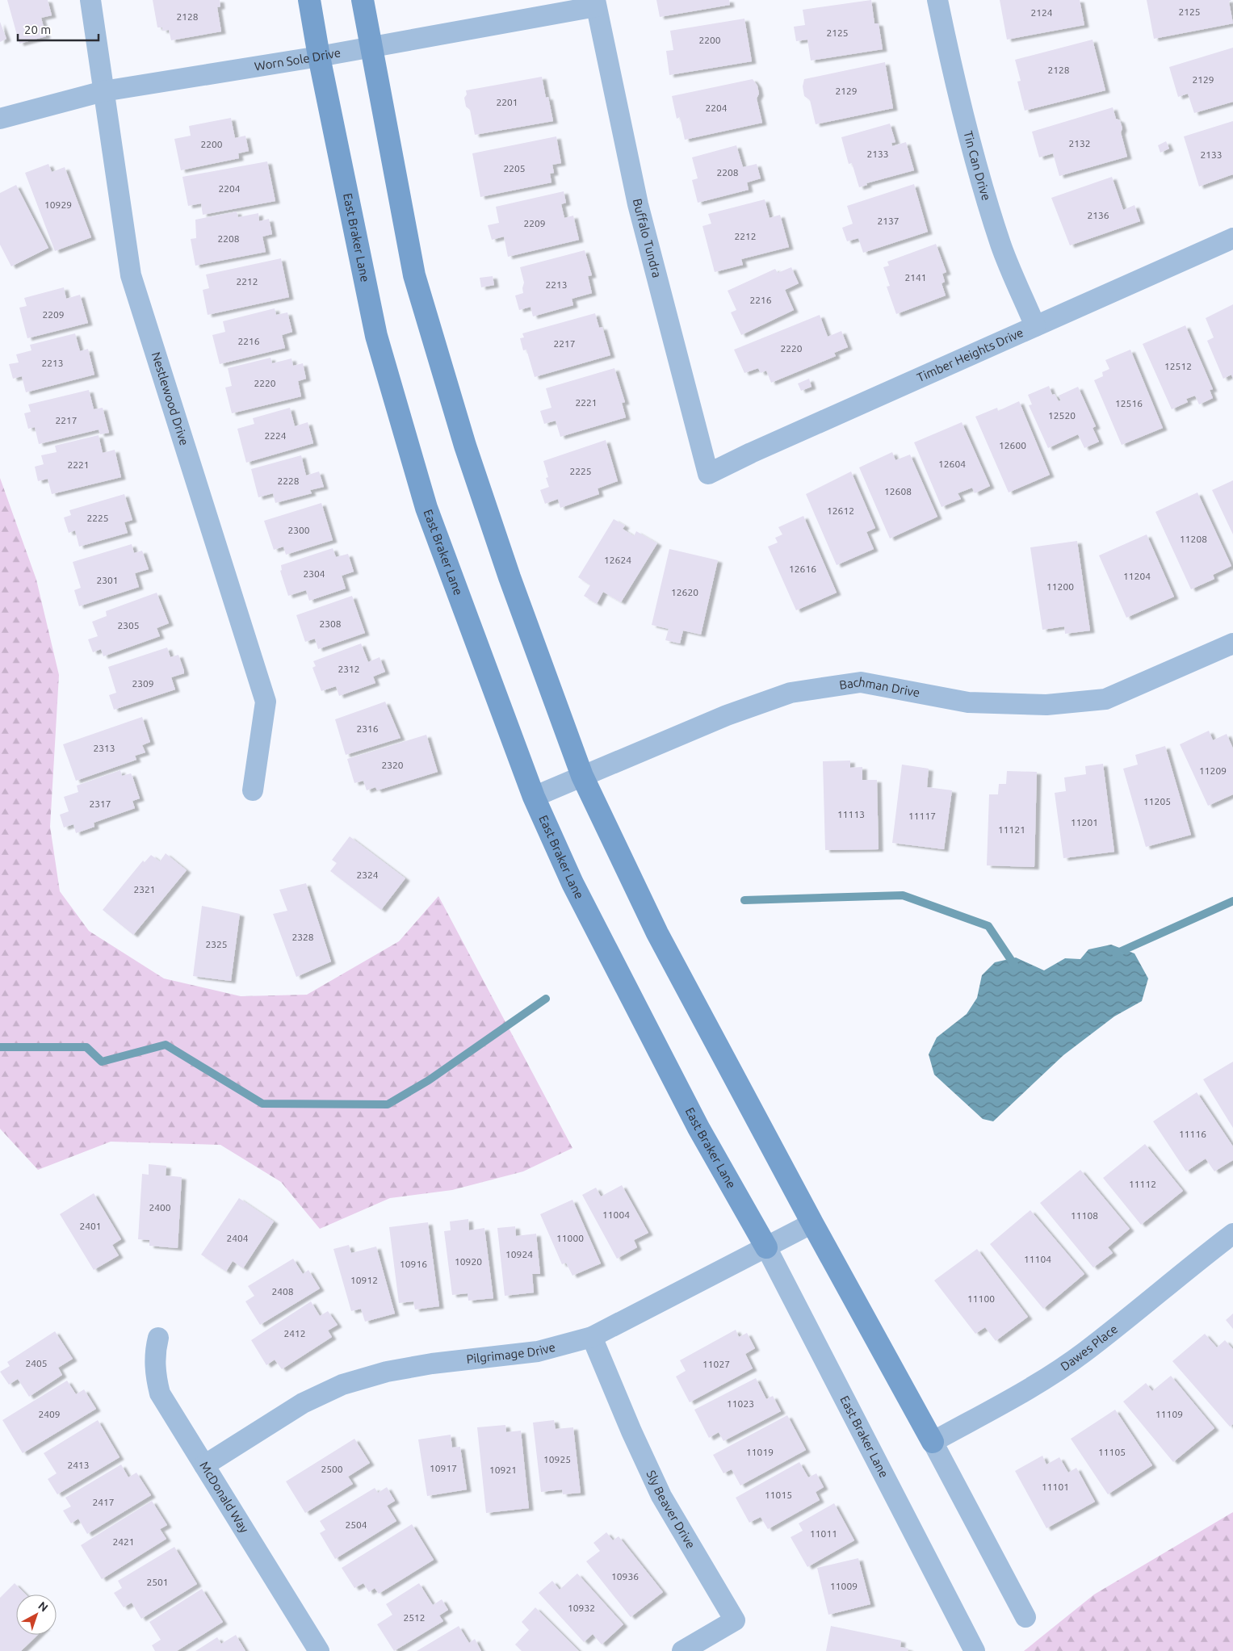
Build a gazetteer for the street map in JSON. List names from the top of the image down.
{
  "streets": {
    "street": [
      "Worn Sole Drive",
      "Tin Can Drive",
      "East Braker Lane",
      "Buffalo Tundra",
      "Timber Heights Drive",
      "Nestlewood Drive",
      "Bachman Drive",
      "Dawes Place",
      "Pilgrimage Drive",
      "McDonald Way",
      "Sly Beaver Drive"
    ]
  },
  "crossings": [
    ["Worn Sole Drive", "East Braker Lane"],
    ["Worn Sole Drive", "Buffalo Tundra"],
    ["Worn Sole Drive", "Nestlewood Drive"],
    ["Tin Can Drive", "Timber Heights Drive"],
    ["East Braker Lane", "Bachman Drive"],
    ["East Braker Lane", "Pilgrimage Drive"],
    ["Buffalo Tundra", "Timber Heights Drive"],
    ["Pilgrimage Drive", "McDonald Way"],
    ["Pilgrimage Drive", "Sly Beaver Drive"]
  ],
  "house_numbers": [
    "2125",
    "2124",
    "2128",
    "2125",
    "2200",
    "2128",
    "2129",
    "2129",
    "2201",
    "2204",
    "2132",
    "2200",
    "2133",
    "2133",
    "2205",
    "2208",
    "2204",
    "10929",
    "2136",
    "2137",
    "2209",
    "2212",
    "2208",
    "2141",
    "2212",
    "2213",
    "2216",
    "2209",
    "2216",
    "2217",
    "2220",
    "2213",
    "12512",
    "2220",
    "2221",
    "12516",
    "12520",
    "2217",
    "2224",
    "12600",
    "12604",
    "2221",
    "2225",
    "2228",
    "12608",
    "12612",
    "2225",
    "2300",
    "11208",
    "12624",
    "12616",
    "2304",
    "11204",
    "2301",
    "11200",
    "12620",
    "2308",
    "2305",
    "2312",
    "2309",
    "2316",
    "2313",
    "2320",
    "11209",
    "11205",
    "2317",
    "11113",
    "11117",
    "11201",
    "11121",
    "2324",
    "2321",
    "2328",
    "2325",
    "11116",
    "11112",
    "2400",
    "11004",
    "11108",
    "2401",
    "2404",
    "11000",
    "10924",
    "11104",
    "10920",
    "10916",
    "10912",
    "2408",
    "11100",
    "2412",
    "2405",
    "11027",
    "11023",
    "2409",
    "11109",
    "11019",
    "11105",
    "10925",
    "2413",
    "10917",
    "2500",
    "10921",
    "11101",
    "11015",
    "2417",
    "2504",
    "11011",
    "2421",
    "10936",
    "2501",
    "11009",
    "10932",
    "2512"
  ],
  "scale_bar": "20 m",
  "north": "top right"
}
